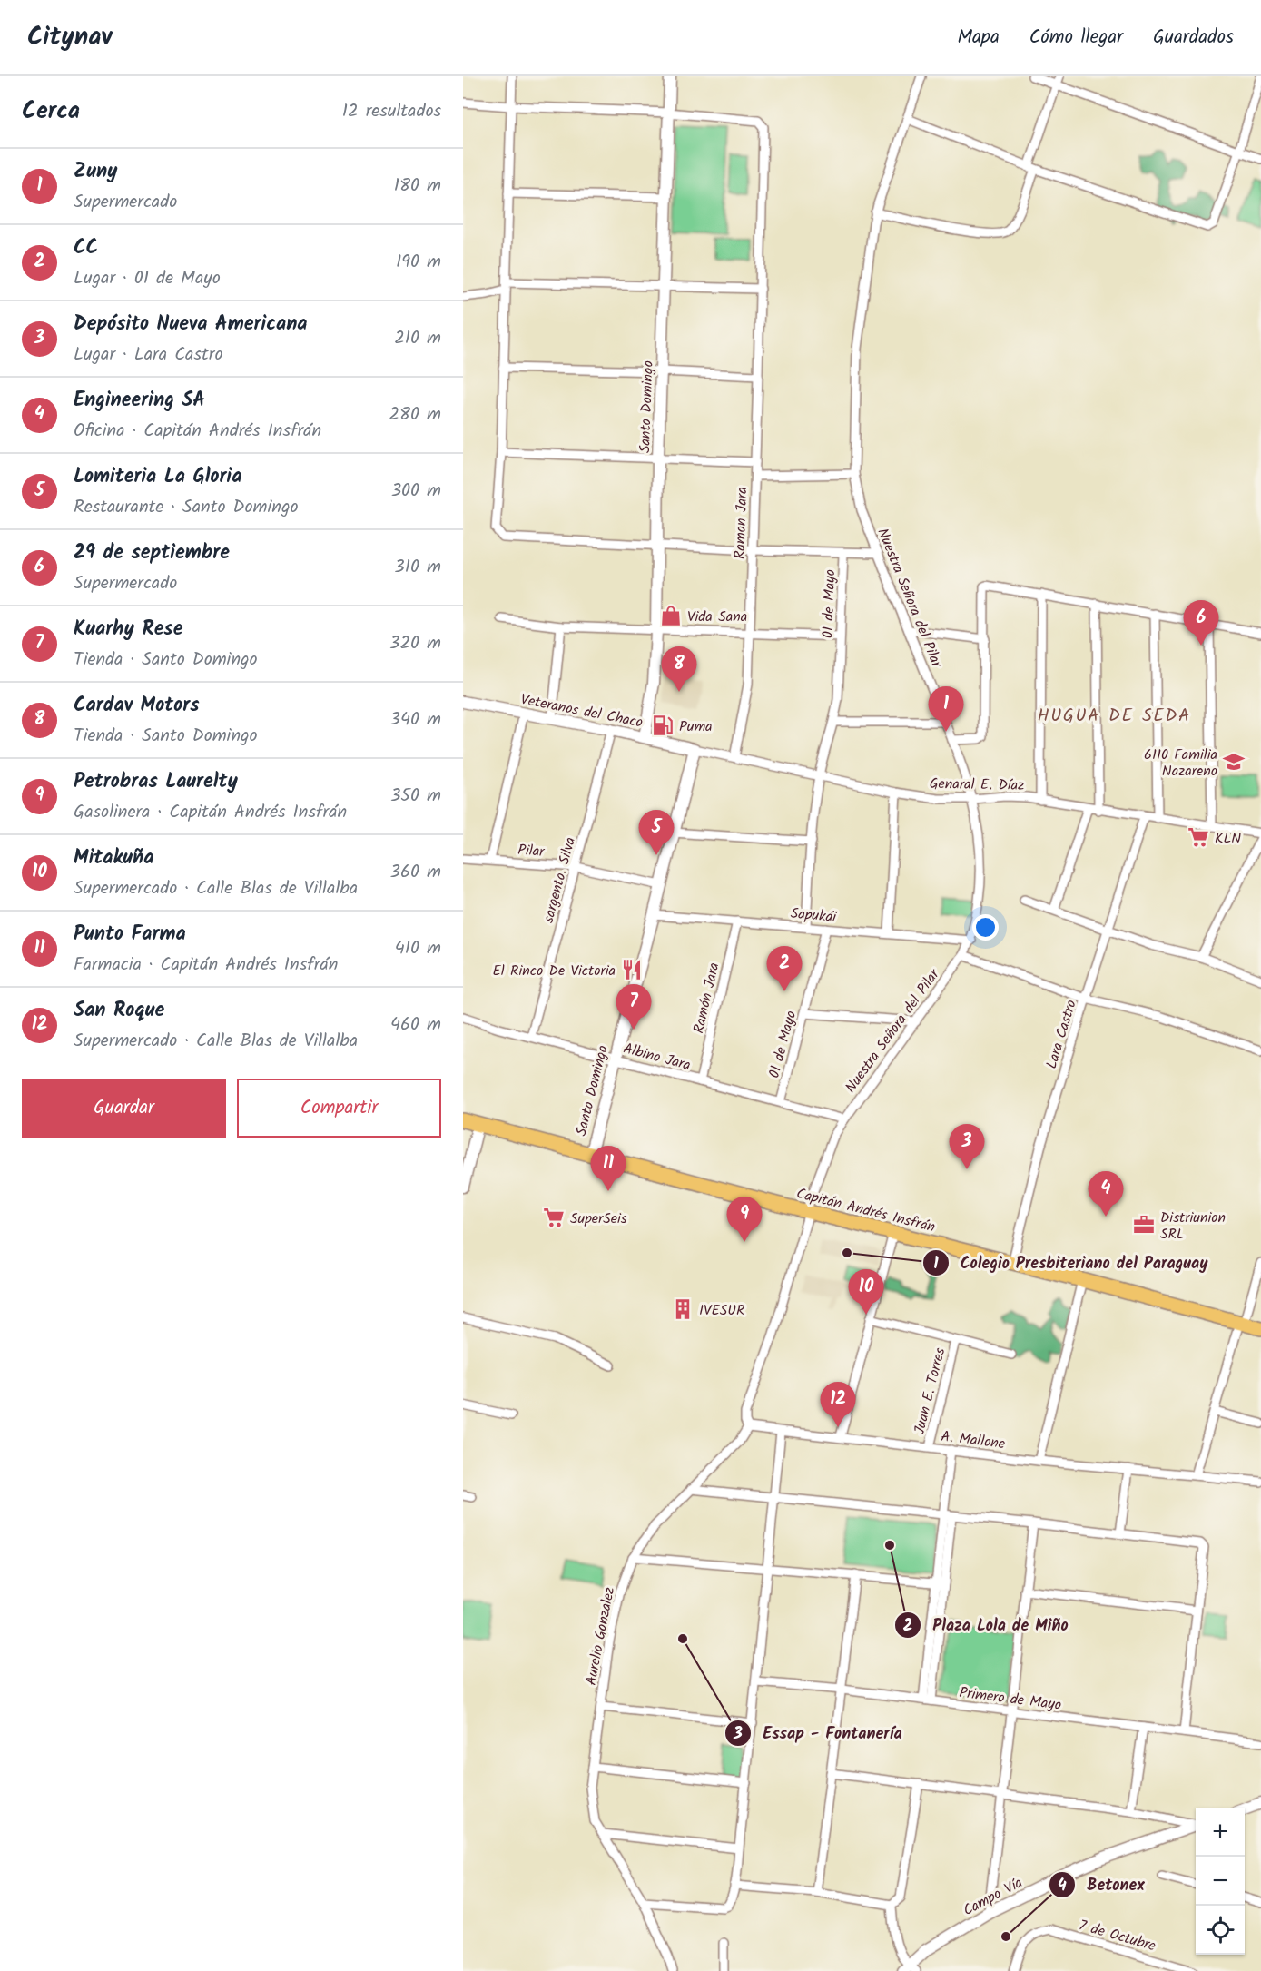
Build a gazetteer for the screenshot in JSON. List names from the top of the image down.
{
  "streets": {
    "main road": ["Capitán Andrés Insfrán"],
    "street": [
      "Santo Domingo",
      "Ramon Jara",
      "Nuestra Señora del Pilar",
      "01 de Mayo",
      "Veteranos del Chaco",
      "Genaral E. Díaz",
      "Pilar",
      "sargento. Silva",
      "Sapukái",
      "Ramón Jara",
      "Lara Castro",
      "Albino Jara",
      "Juan E. Torres",
      "A. Mallone",
      "Aurelio Gonzalez",
      "Primero de Mayo",
      "Campo Vía",
      "7 de Octubre"
    ]
  },
  "crossings": [
    ["Santo Domingo", "Ramon Jara"],
    ["Santo Domingo", "Veteranos del Chaco"],
    ["Santo Domingo", "Genaral E. Díaz"],
    ["Santo Domingo", "Pilar"],
    ["Santo Domingo", "Sapukái"],
    ["Santo Domingo", "Albino Jara"],
    ["Santo Domingo", "Capitán Andrés Insfrán"],
    ["Ramon Jara", "Genaral E. Díaz"],
    ["Nuestra Señora del Pilar", "Genaral E. Díaz"],
    ["Nuestra Señora del Pilar", "Sapukái"],
    ["Nuestra Señora del Pilar", "Albino Jara"],
    ["Nuestra Señora del Pilar", "Capitán Andrés Insfrán"],
    ["01 de Mayo", "Genaral E. Díaz"],
    ["01 de Mayo", "Sapukái"],
    ["01 de Mayo", "Albino Jara"],
    ["Veteranos del Chaco", "Genaral E. Díaz"],
    ["Veteranos del Chaco", "sargento. Silva"],
    ["Genaral E. Díaz", "Lara Castro"],
    ["Pilar", "sargento. Silva"],
    ["sargento. Silva", "Albino Jara"],
    ["Sapukái", "Ramón Jara"],
    ["Ramón Jara", "Albino Jara"],
    ["Lara Castro", "Capitán Andrés Insfrán"],
    ["Juan E. Torres", "A. Mallone"],
    ["A. Mallone", "Aurelio Gonzalez"]
  ],
  "districts": ["HUGUA DE SEDA"],
  "places": {
    "shop": ["Vida Sana"],
    "fuel station": ["Puma"],
    "school or university": ["6110 Familia Nazareno"],
    "supermarket": ["KLN", "SuperSeis"],
    "restaurant": ["El Rinco De Victoria"],
    "office": ["Distriunion SRL"],
    "other": [
      "Colegio Presbiteriano del Paraguay",
      "Plaza Lola de Miño",
      "Essap - Fontanería",
      "Betonex"
    ],
    "building": ["IVESUR"]
  },
  "page": {
    "header": "Citynav",
    "nav": ["Mapa", "Cómo llegar", "Guardados"],
    "heading": ["Cerca", "12 resultados"],
    "list": [
      {
        "mark": "1",
        "name": "Zuny",
        "note": "Supermercado",
        "value": "180 m"
      },
      {
        "mark": "2",
        "name": "CC",
        "note": "Lugar · 01 de Mayo",
        "value": "190 m"
      },
      {
        "mark": "3",
        "name": "Depósito Nueva Americana",
        "note": "Lugar · Lara Castro",
        "value": "210 m"
      },
      {
        "mark": "4",
        "name": "Engineering SA",
        "note": "Oficina · Capitán Andrés Insfrán",
        "value": "280 m"
      },
      {
        "mark": "5",
        "name": "Lomiteria La Gloria",
        "note": "Restaurante · Santo Domingo",
        "value": "300 m"
      },
      {
        "mark": "6",
        "name": "29 de septiembre",
        "note": "Supermercado",
        "value": "310 m"
      },
      {
        "mark": "7",
        "name": "Kuarhy Rese",
        "note": "Tienda · Santo Domingo",
        "value": "320 m"
      },
      {
        "mark": "8",
        "name": "Cardav Motors",
        "note": "Tienda · Santo Domingo",
        "value": "340 m"
      },
      {
        "mark": "9",
        "name": "Petrobras Laurelty",
        "note": "Gasolinera · Capitán Andrés Insfrán",
        "value": "350 m"
      },
      {
        "mark": "10",
        "name": "Mitakuña",
        "note": "Supermercado · Calle Blas de Villalba",
        "value": "360 m"
      },
      {
        "mark": "11",
        "name": "Punto Farma",
        "note": "Farmacia · Capitán Andrés Insfrán",
        "value": "410 m"
      },
      {
        "mark": "12",
        "name": "San Roque",
        "note": "Supermercado · Calle Blas de Villalba",
        "value": "460 m"
      }
    ],
    "pins": [
      "6",
      "8",
      "1",
      "5",
      "2",
      "7",
      "3",
      "11",
      "4",
      "9",
      "10",
      "12"
    ],
    "buttons": ["Guardar", "Compartir"],
    "map_buttons": ["+", "−"]
  }
}
